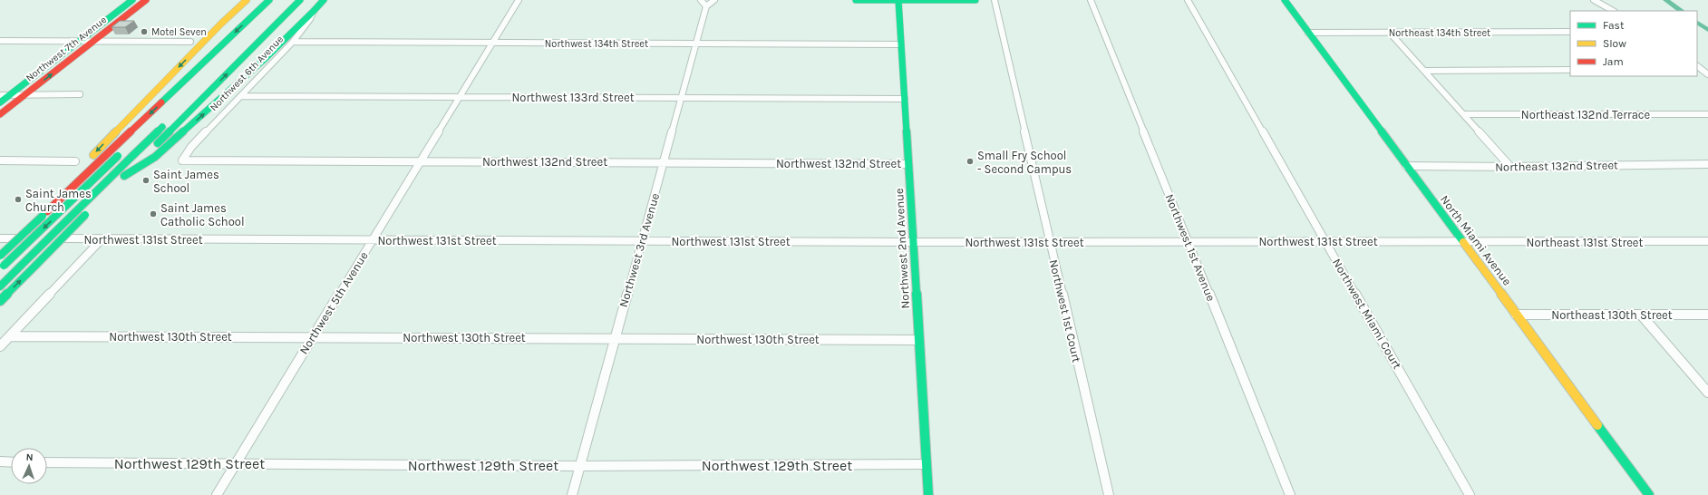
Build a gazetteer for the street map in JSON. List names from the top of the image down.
{
  "streets": {
    "main road": [
      "Northwest 7th Avenue",
      "Northwest 6th Avenue",
      "North Miami Avenue",
      "Northwest 2nd Avenue"
    ],
    "street": [
      "Northeast 134th Street",
      "Northwest 134th Street",
      "Northwest 133rd Street",
      "Northeast 132nd Terrace",
      "Northwest 132nd Street",
      "Northeast 132nd Street",
      "Northwest 131st Street",
      "Northeast 131st Street",
      "Northwest 1st Avenue",
      "Northwest 3rd Avenue",
      "Northwest 5th Avenue",
      "Northwest 1st Court",
      "Northwest Miami Court",
      "Northeast 130th Street",
      "Northwest 130th Street",
      "Northwest 129th Street"
    ]
  },
  "crossings": [
    ["Northeast 134th Street", "North Miami Avenue"],
    ["Northwest 134th Street", "Northwest 6th Avenue"],
    ["Northwest 134th Street", "Northwest 2nd Avenue"],
    ["Northwest 134th Street", "Northwest 3rd Avenue"],
    ["Northwest 134th Street", "Northwest 5th Avenue"],
    ["Northwest 6th Avenue", "Northwest 133rd Street"],
    ["Northwest 6th Avenue", "Northwest 132nd Street"],
    ["Northwest 133rd Street", "Northwest 2nd Avenue"],
    ["Northwest 133rd Street", "Northwest 3rd Avenue"],
    ["Northwest 133rd Street", "Northwest 5th Avenue"],
    ["Northwest 132nd Street", "Northwest 2nd Avenue"],
    ["Northwest 132nd Street", "Northwest 3rd Avenue"],
    ["Northwest 132nd Street", "Northwest 5th Avenue"],
    ["Northeast 132nd Street", "North Miami Avenue"],
    ["Northwest 131st Street", "North Miami Avenue"],
    ["Northwest 131st Street", "Northeast 131st Street"],
    ["Northwest 131st Street", "Northwest 1st Avenue"],
    ["Northwest 131st Street", "Northwest 2nd Avenue"],
    ["Northwest 131st Street", "Northwest 3rd Avenue"],
    ["Northwest 131st Street", "Northwest 5th Avenue"],
    ["Northwest 131st Street", "Northwest 1st Court"],
    ["Northwest 131st Street", "Northwest Miami Court"],
    ["North Miami Avenue", "Northeast 131st Street"],
    ["North Miami Avenue", "Northeast 130th Street"],
    ["Northwest 2nd Avenue", "Northwest 130th Street"],
    ["Northwest 2nd Avenue", "Northwest 129th Street"],
    ["Northwest 3rd Avenue", "Northwest 130th Street"],
    ["Northwest 3rd Avenue", "Northwest 129th Street"],
    ["Northwest 5th Avenue", "Northwest 130th Street"],
    ["Northwest 5th Avenue", "Northwest 129th Street"]
  ],
  "places": [
    "Motel Seven",
    "Small Fry School - Second Campus",
    "Saint James School",
    "Saint James Church",
    "Saint James Catholic School"
  ],
  "legend": ["Fast", "Slow", "Jam"],
  "north": "top"
}
